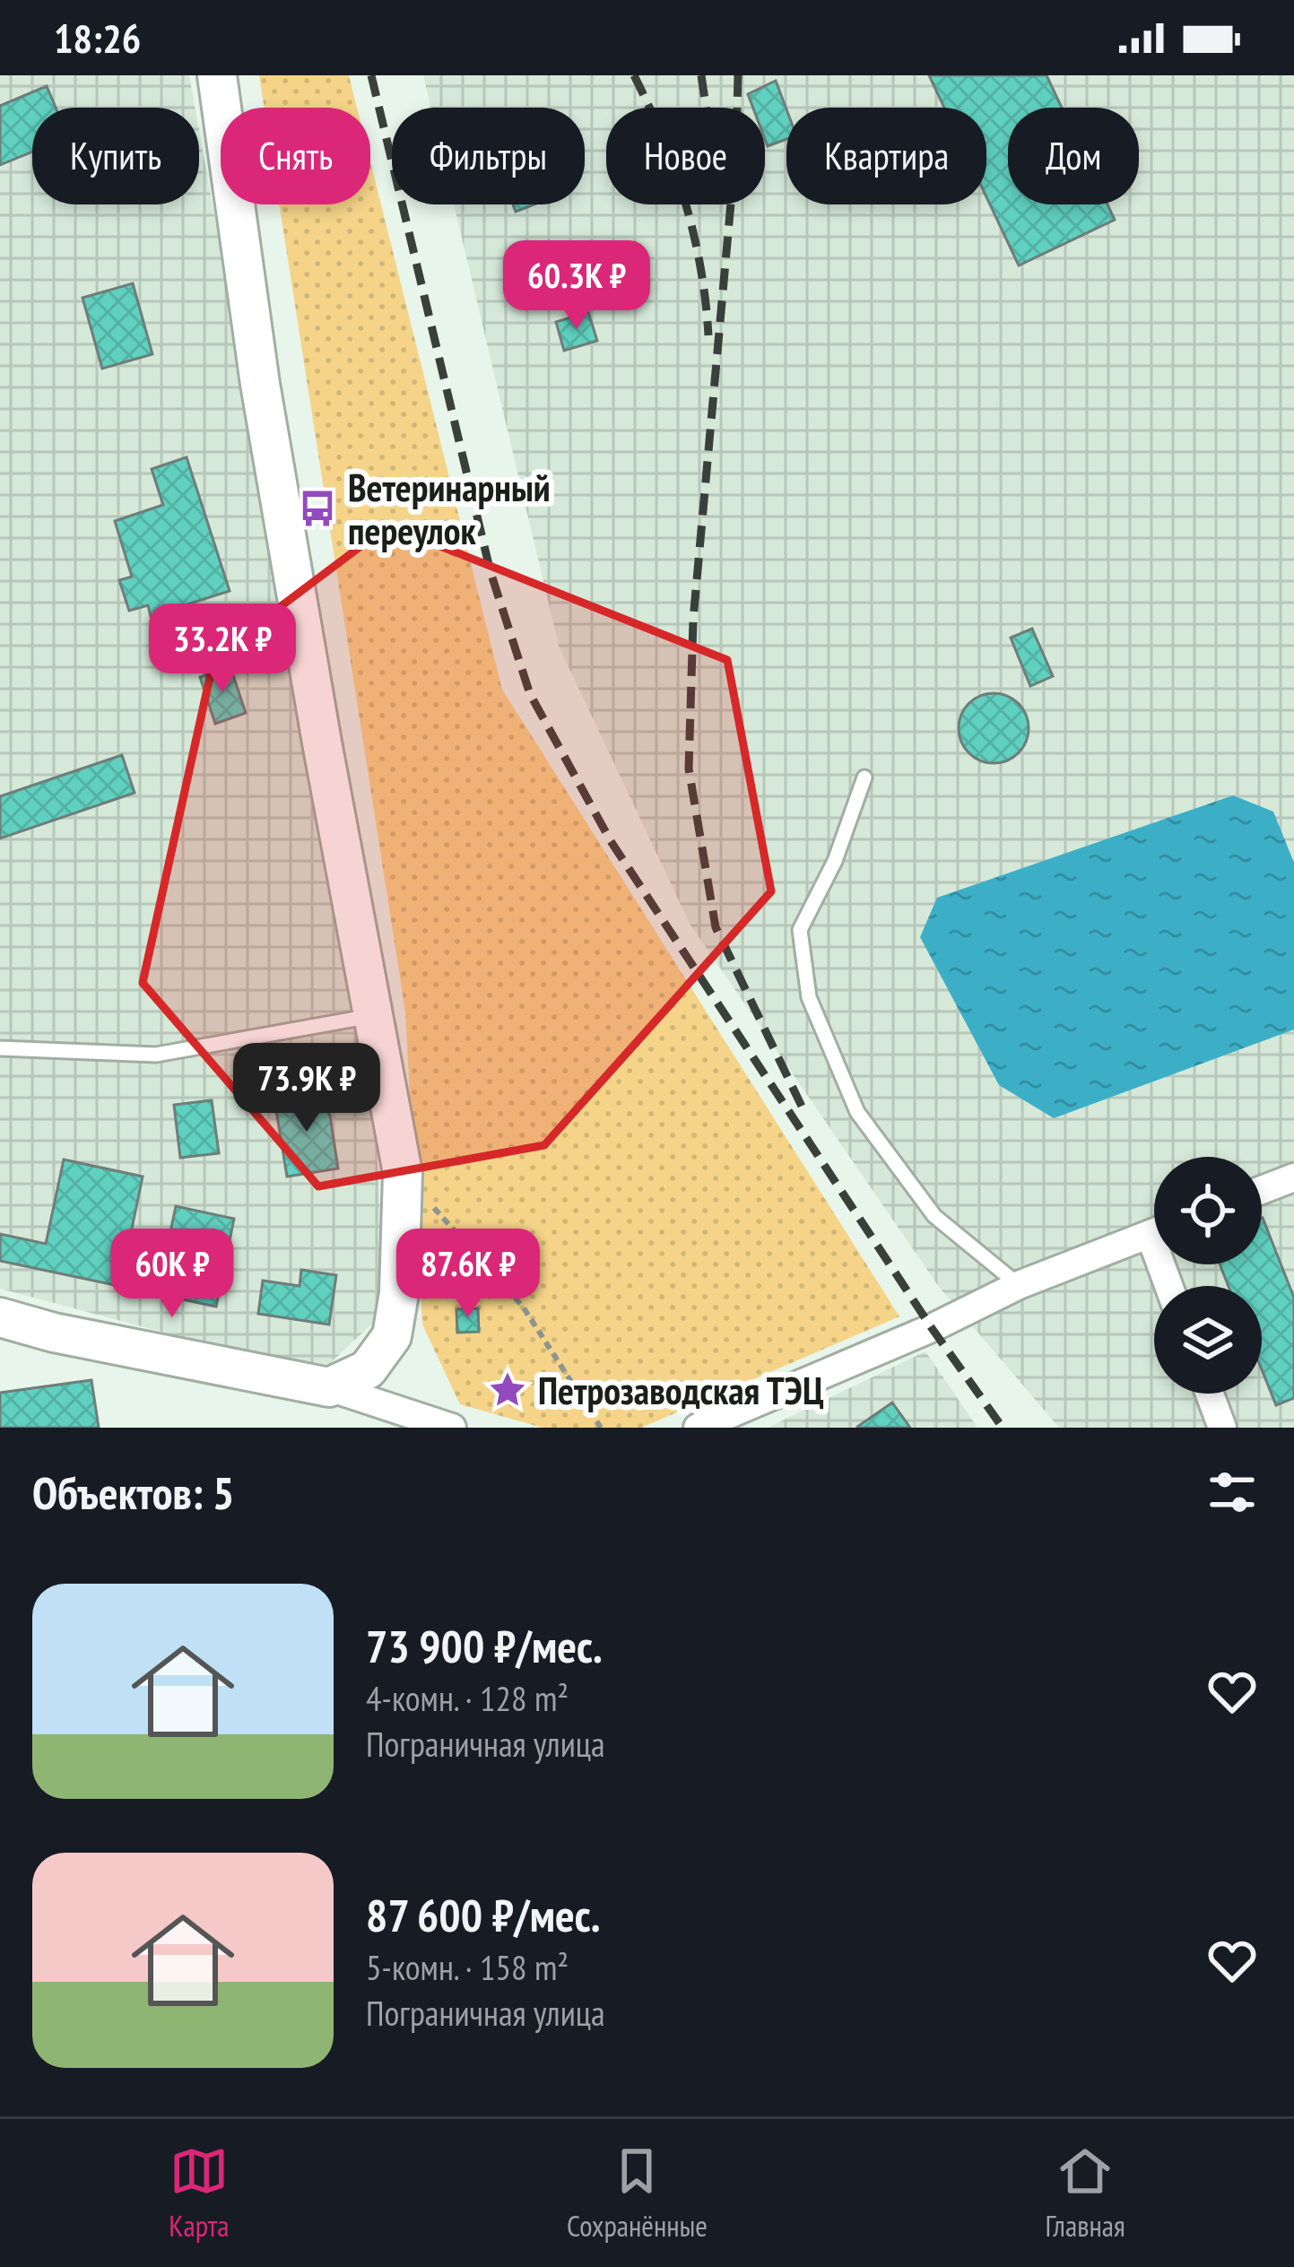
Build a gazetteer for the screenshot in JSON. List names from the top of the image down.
{
  "places": {
    "bus stop": ["Ветеринарный переулок"],
    "place": ["Петрозаводская ТЭЦ"]
  },
  "page": {
    "status": "18:26",
    "chip": [
      "Купить",
      "Снять",
      "Фильтры",
      "Новое",
      "Квартира",
      "Дом"
    ],
    "price": [
      "60.3K ₽",
      "33.2K ₽",
      "73.9K ₽",
      "60K ₽",
      "87.6K ₽"
    ],
    "heading": "Объектов: 5",
    "list": [
      {
        "name": "73 900 ₽/мес.",
        "note": "4-комн. · 128 m² · Пограничная улица"
      },
      {
        "name": "87 600 ₽/мес.",
        "note": "5-комн. · 158 m² · Пограничная улица"
      }
    ],
    "tabs": ["Карта", "Сохранённые", "Главная"]
  }
}
